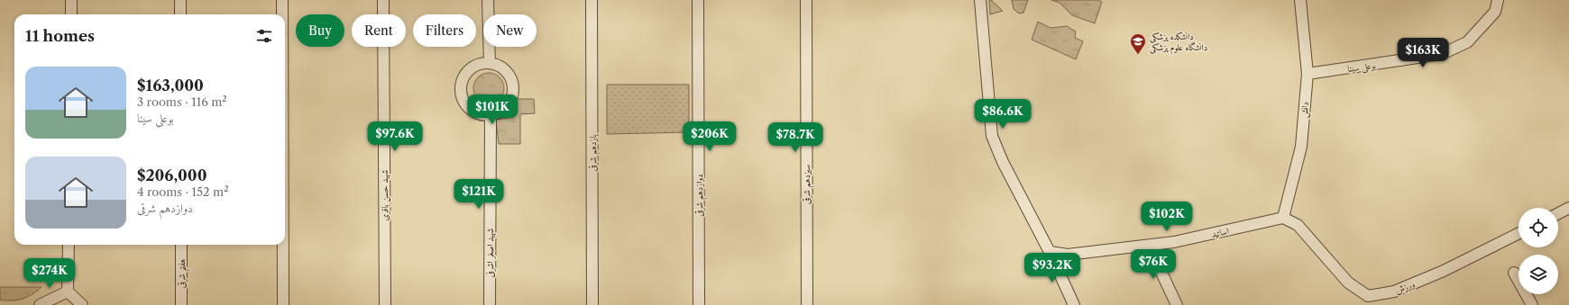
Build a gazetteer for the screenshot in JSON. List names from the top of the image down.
{
  "streets": {
    "street": [
      "بوعلی سینا",
      "دانش",
      "یازدهم شرقی",
      "سیزدهم شرقی",
      "شهید حسن باقری",
      "دوازدهم شرقی",
      "اساتید",
      "شهید اصغر اشرفی",
      "هفتم شرقی",
      "ورزش"
    ]
  },
  "crossings": [
    ["بوعلی سینا", "دانش"],
    ["دانش", "اساتید"],
    ["دانش", "ورزش"],
    ["اساتید", "ورزش"]
  ],
  "places": {
    "school or university": ["دانشکده پزشکی دانشگاه علوم پزشکی"]
  },
  "page": {
    "chip": [
      "Buy",
      "Rent",
      "Filters",
      "New"
    ],
    "heading": "11 homes",
    "price": [
      "$163K",
      "$101K",
      "$86.6K",
      "$97.6K",
      "$206K",
      "$78.7K",
      "$121K",
      "$102K",
      "$76K",
      "$93.2K",
      "$274K"
    ],
    "list": [
      {
        "name": "$163,000",
        "note": "3 rooms · 116 m² · بوعلی سینا"
      },
      {
        "name": "$206,000",
        "note": "4 rooms · 152 m² · دوازدهم شرقی"
      }
    ]
  }
}
